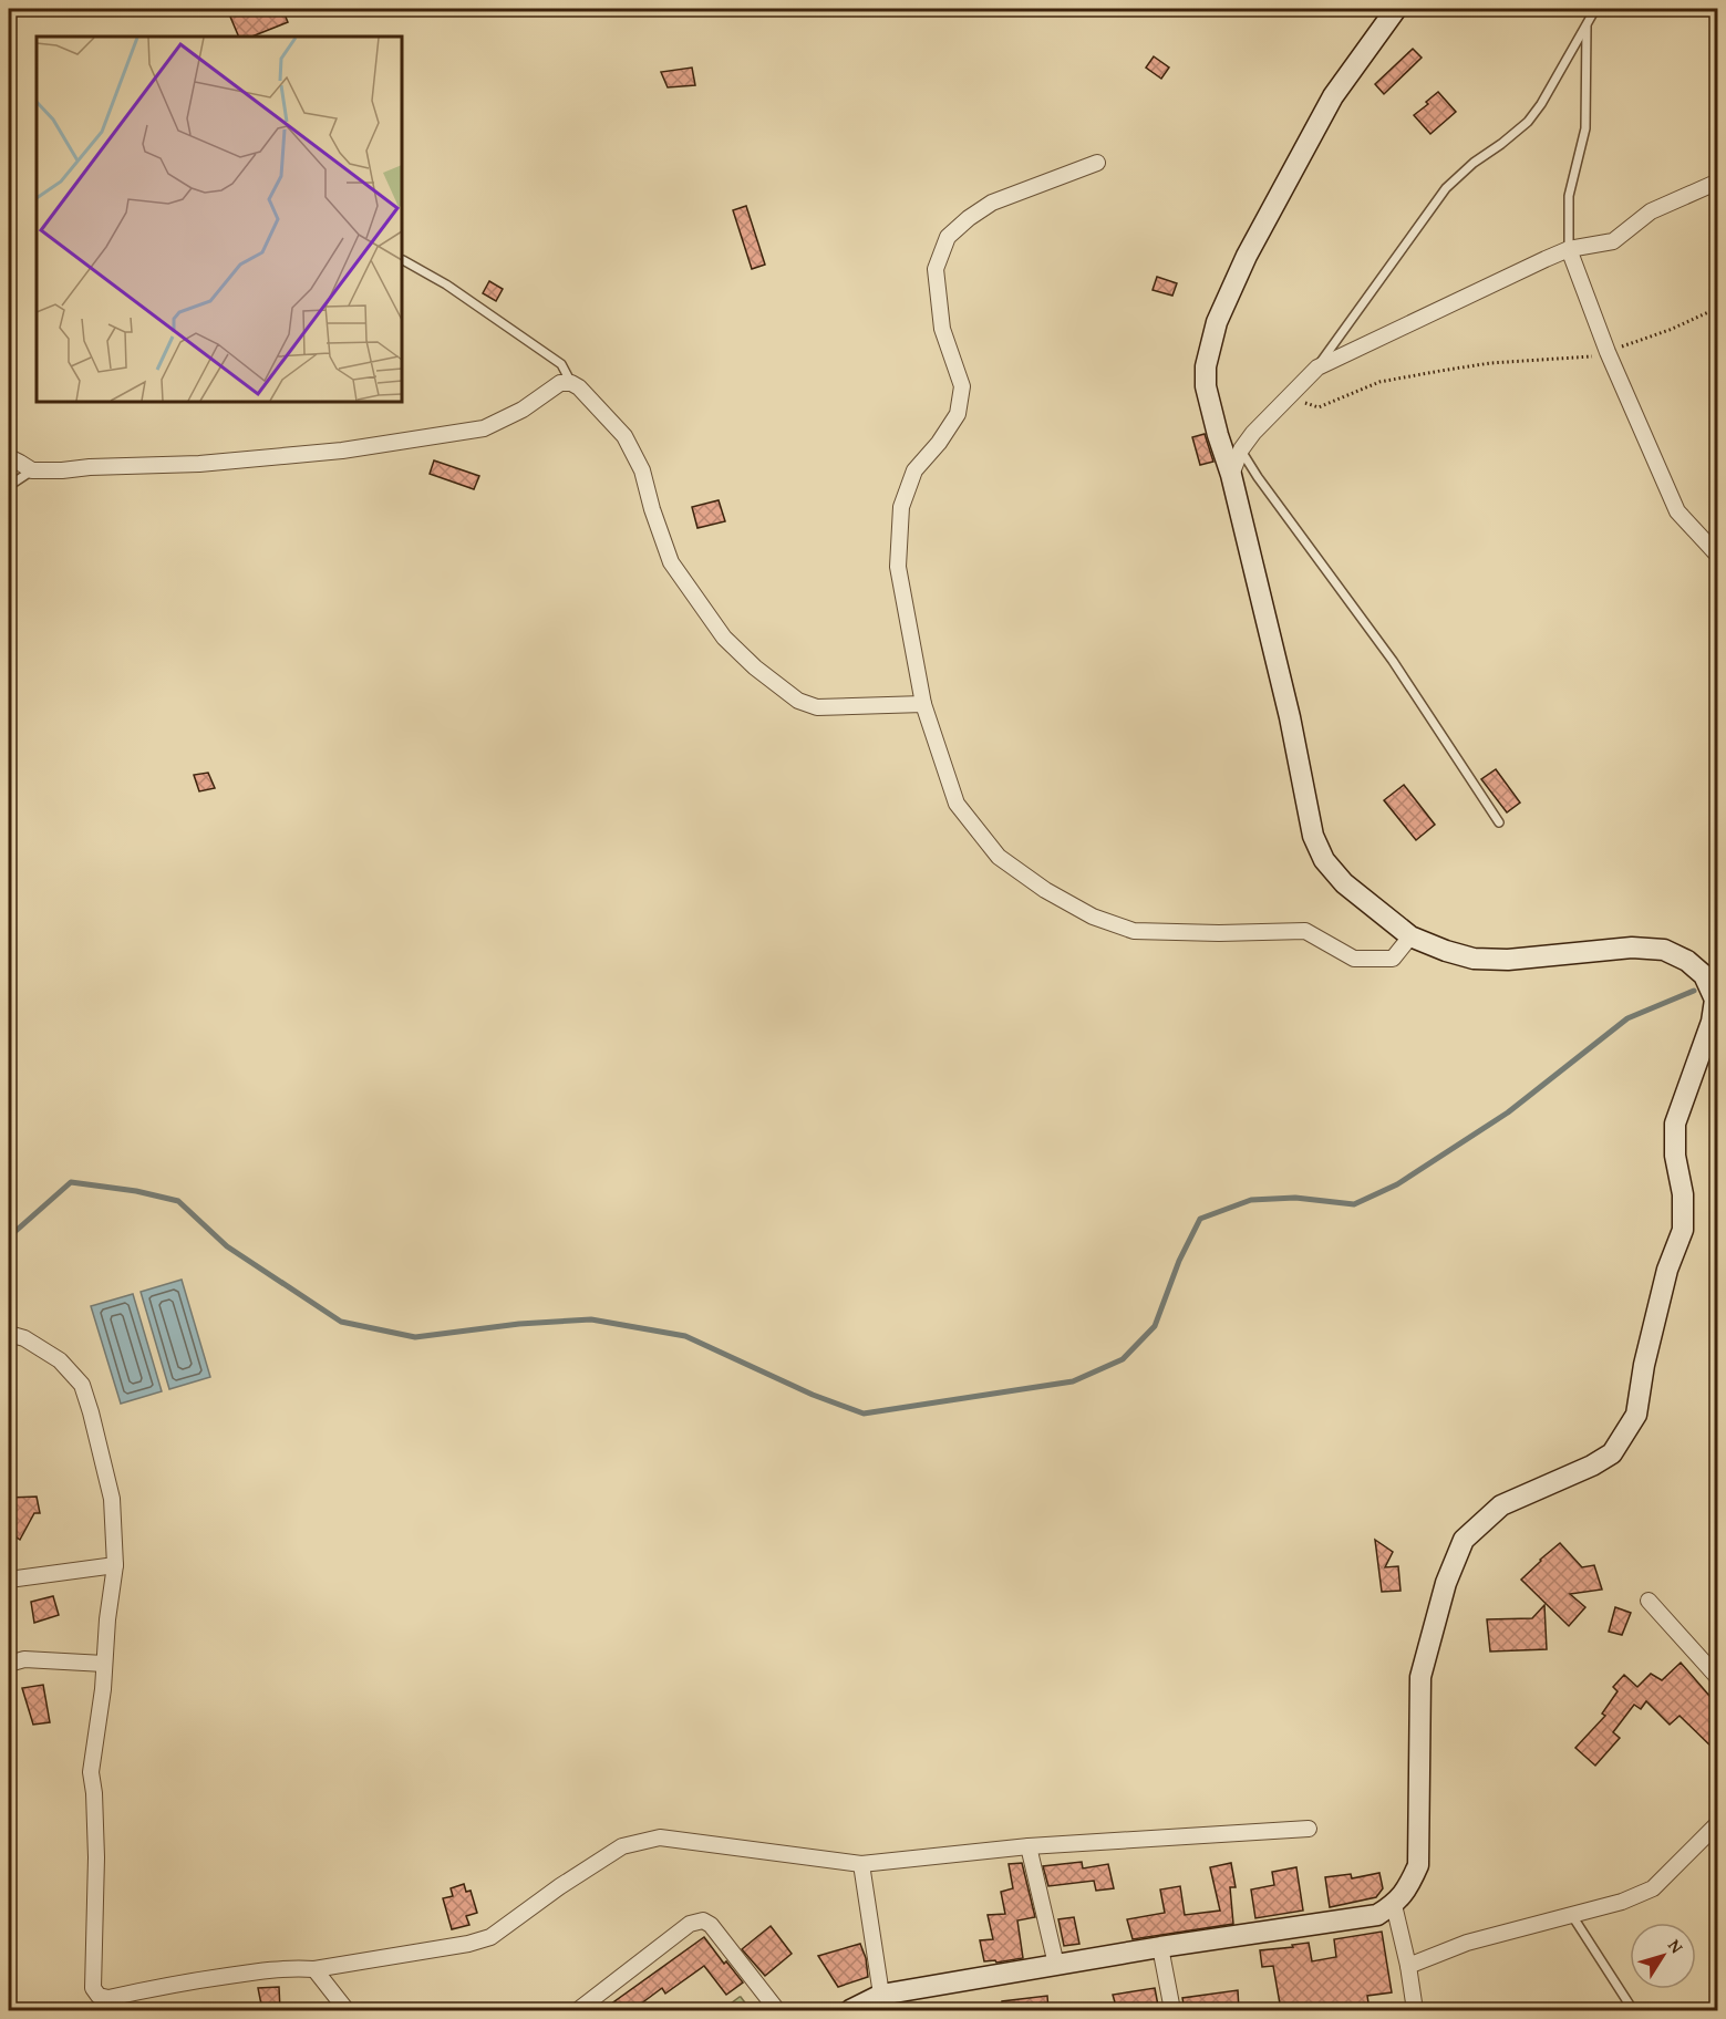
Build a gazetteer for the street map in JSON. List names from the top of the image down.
{
  "north": "top right"
}
